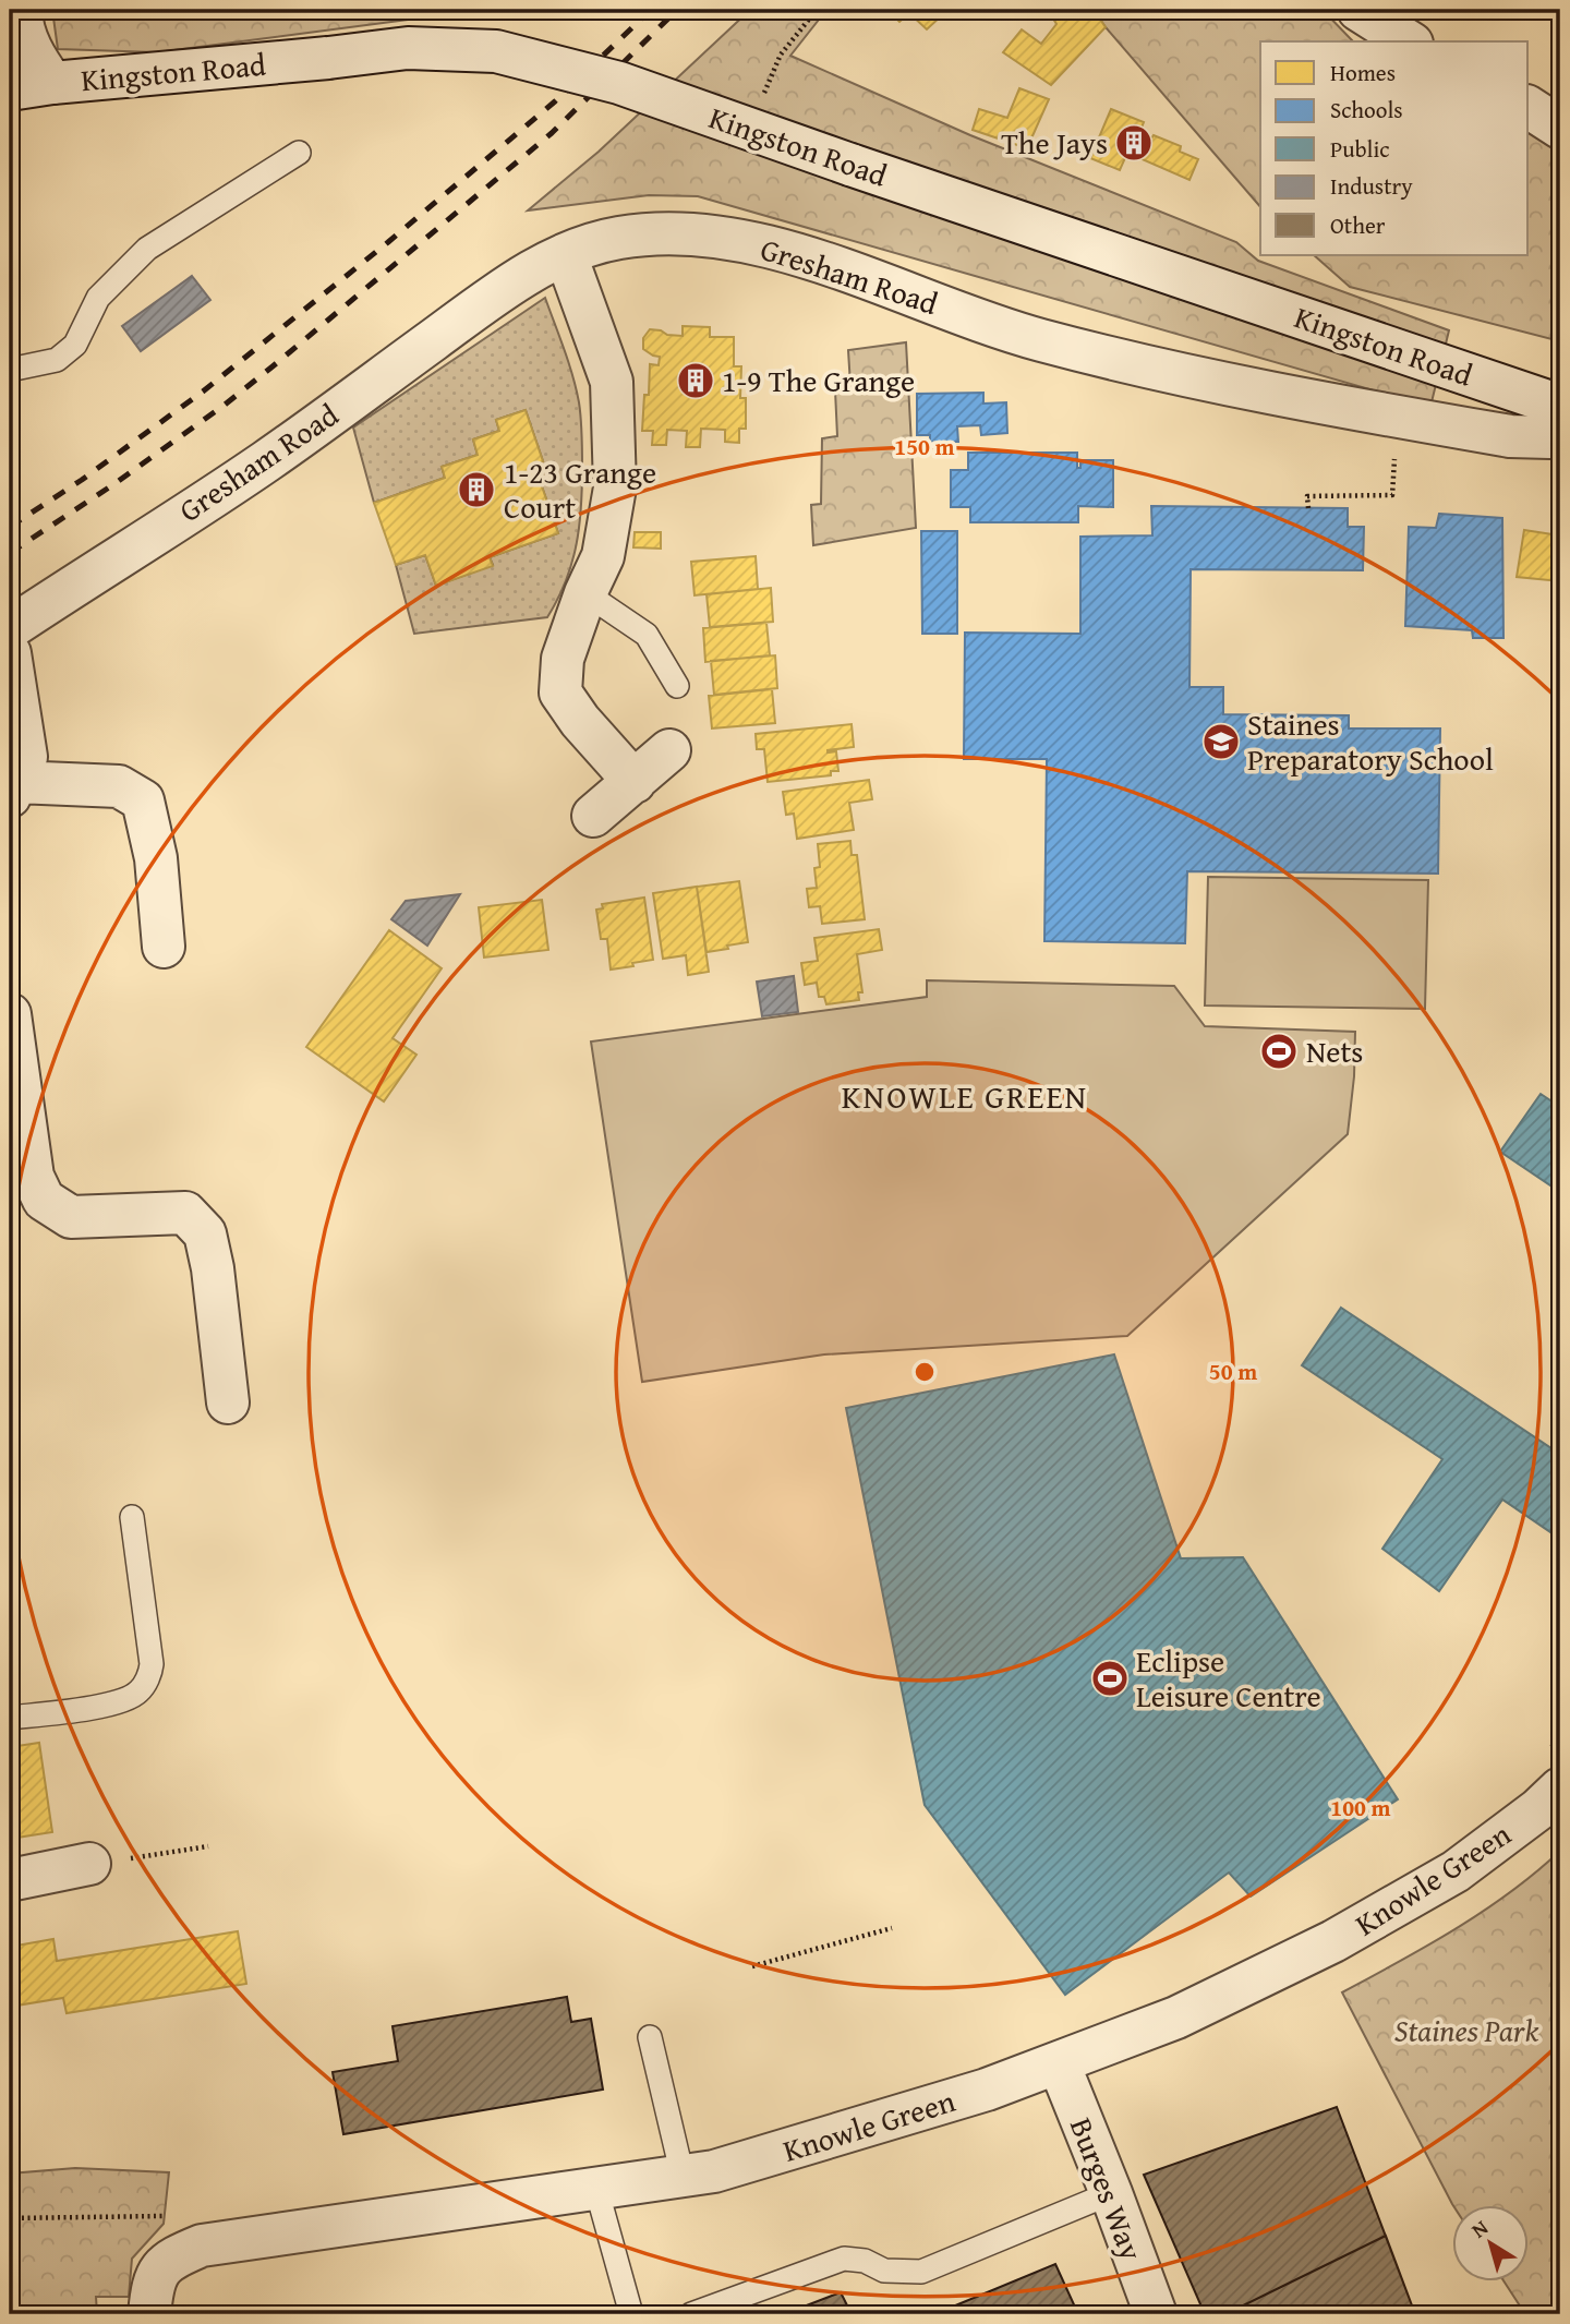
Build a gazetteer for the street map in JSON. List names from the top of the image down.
{
  "streets": {
    "street": [
      "Kingston Road",
      "Gresham Road",
      "Knowle Green",
      "Burges Way"
    ]
  },
  "crossings": [
    ["Knowle Green", "Burges Way"]
  ],
  "districts": ["KNOWLE GREEN"],
  "parks": ["Staines Park"],
  "places": {
    "building": ["The Jays", "1-9 The Grange", "1-23 Grange Court"],
    "school or university": ["Staines Preparatory School"],
    "sports": ["Nets", "Eclipse Leisure Centre"]
  },
  "legend": [
    "Homes",
    "Schools",
    "Public",
    "Industry",
    "Other"
  ],
  "north": "top left",
  "rings": ["150 m", "50 m", "100 m"]
}
